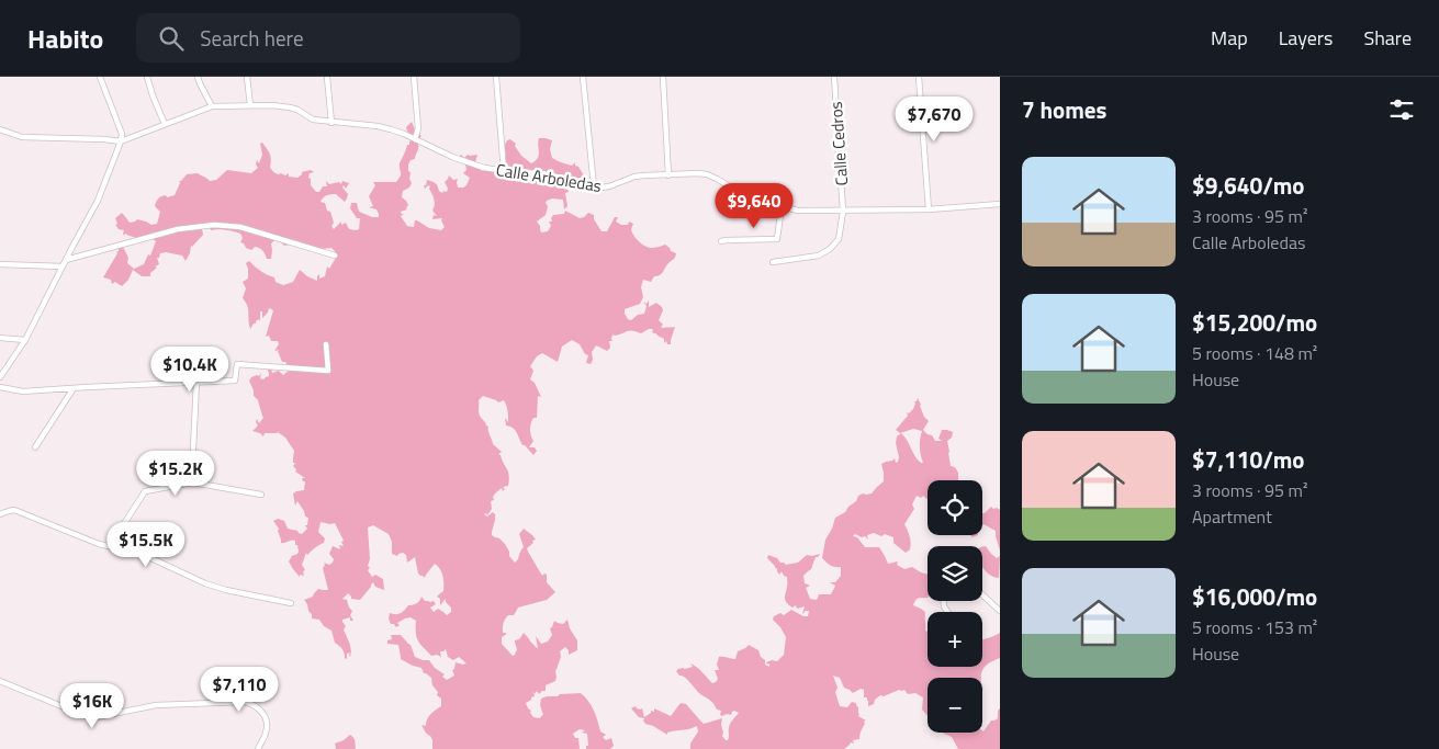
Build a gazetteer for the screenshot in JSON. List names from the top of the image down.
{
  "streets": {
    "street": ["Calle Cedros", "Calle Arboledas"]
  },
  "crossings": [
    ["Calle Cedros", "Calle Arboledas"]
  ],
  "page": {
    "header": "Habito",
    "search": "Search here",
    "nav": ["Map", "Layers", "Share"],
    "heading": "7 homes",
    "price": [
      "$7,670",
      "$9,640",
      "$10.4K",
      "$15.2K",
      "$15.5K",
      "$7,110",
      "$16K"
    ],
    "list": [
      {
        "name": "$9,640/mo",
        "note": "3 rooms · 95 m² · Calle Arboledas"
      },
      {
        "name": "$15,200/mo",
        "note": "5 rooms · 148 m² · House"
      },
      {
        "name": "$7,110/mo",
        "note": "3 rooms · 95 m² · Apartment"
      },
      {
        "name": "$16,000/mo",
        "note": "5 rooms · 153 m² · House"
      }
    ],
    "map_buttons": ["+", "−"]
  }
}
